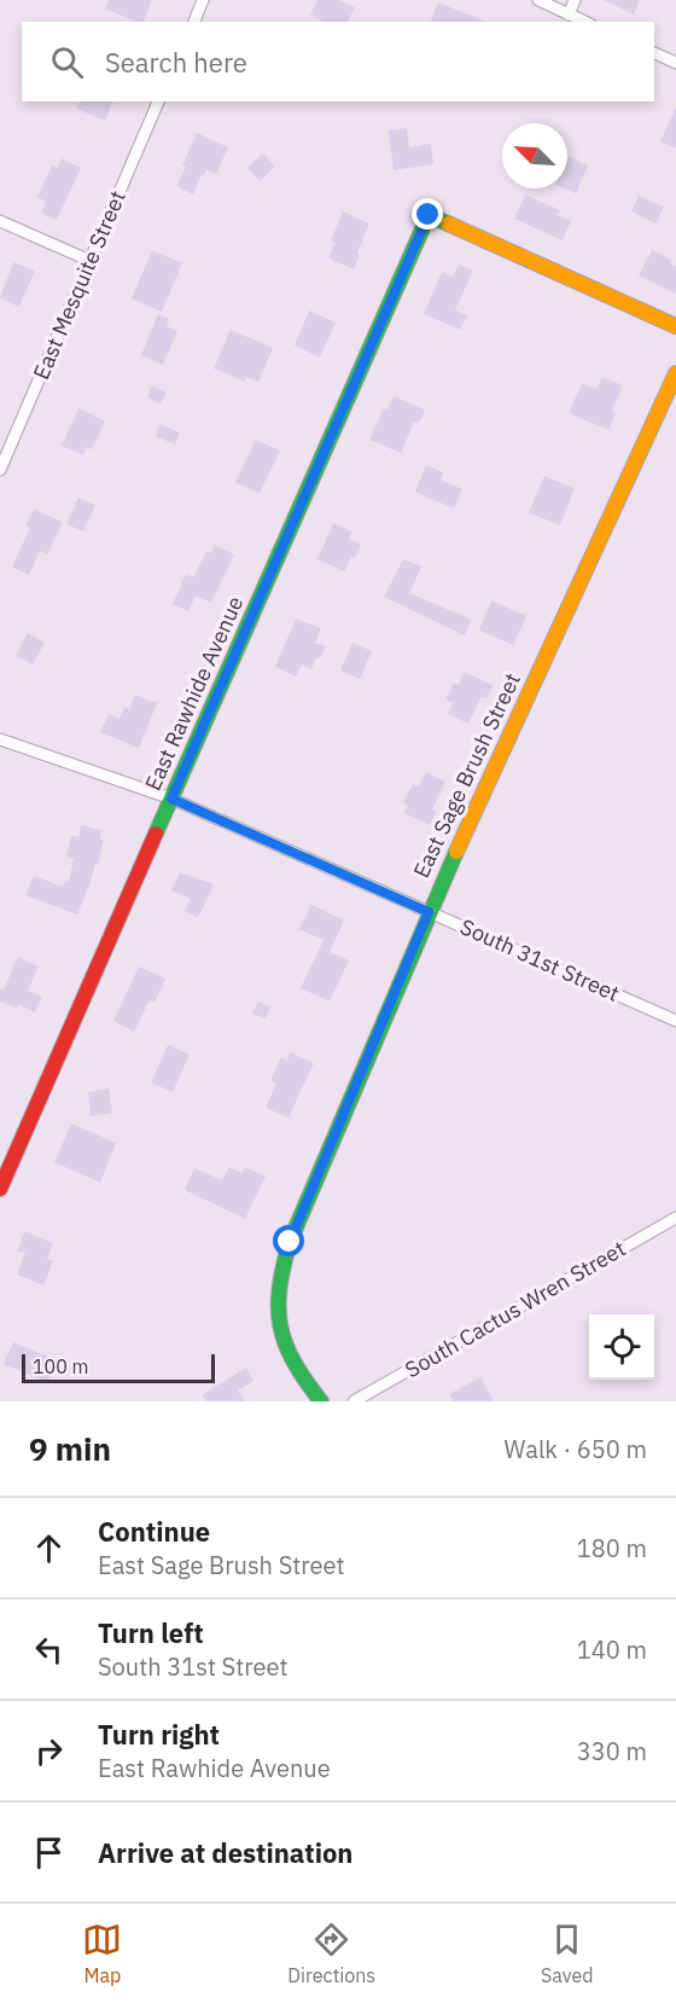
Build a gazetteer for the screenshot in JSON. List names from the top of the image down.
{
  "streets": {
    "street": [
      "East Mesquite Street",
      "East Rawhide Avenue",
      "East Sage Brush Street",
      "South 31st Street",
      "South Cactus Wren Street"
    ]
  },
  "crossings": [
    ["East Rawhide Avenue", "South 31st Street"],
    ["East Sage Brush Street", "South 31st Street"]
  ],
  "scale_bar": "100 m",
  "north": "top left",
  "page": {
    "search": "Search here",
    "scale": "100 m",
    "heading": ["9 min", "Walk · 650 m"],
    "list": [
      ["Continue", "East Sage Brush Street", "180 m"],
      ["Turn left", "South 31st Street", "140 m"],
      ["Turn right", "East Rawhide Avenue", "330 m"],
      "Arrive at destination"
    ],
    "nav": ["Map", "Directions", "Saved"]
  }
}
